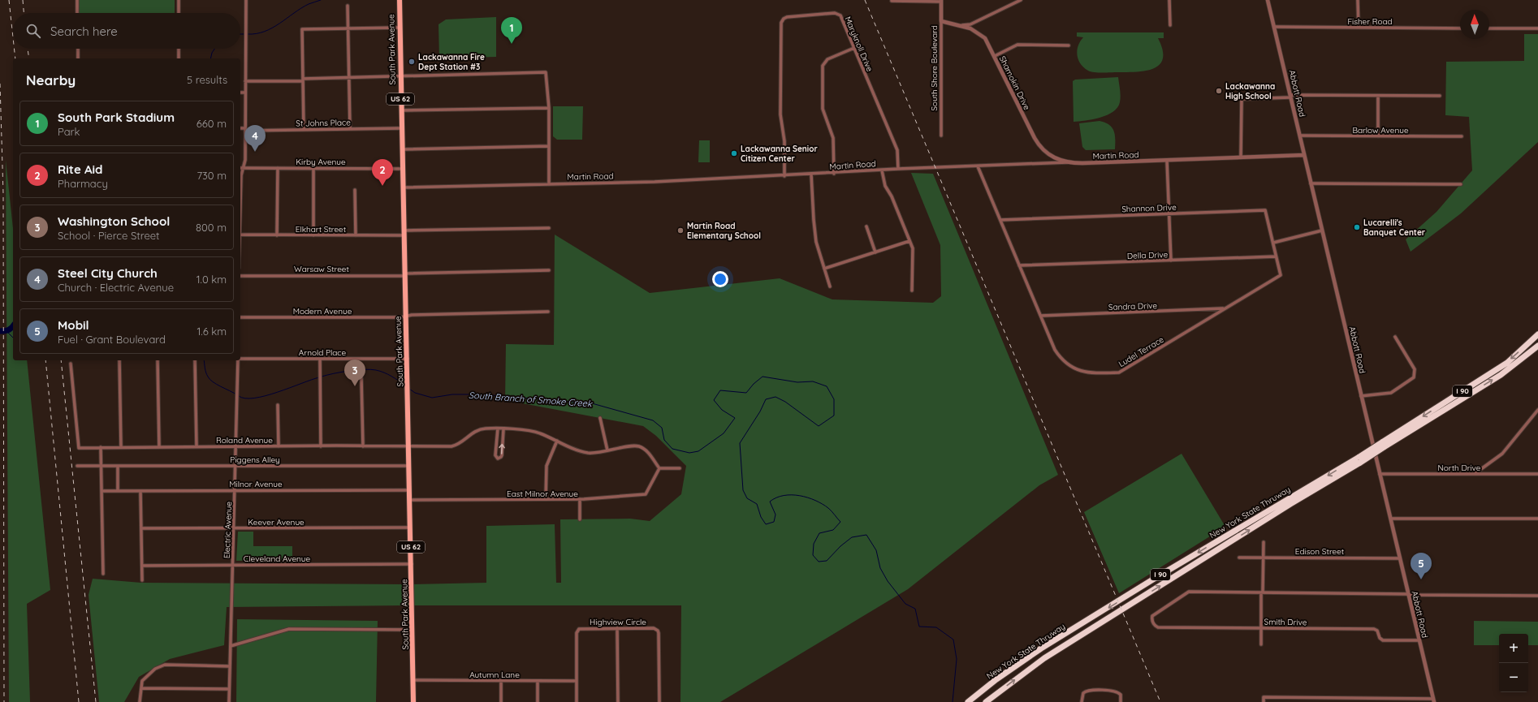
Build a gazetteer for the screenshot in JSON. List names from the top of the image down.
{
  "streets": {
    "highway": ["I 90", "New York State Thruway"],
    "main road": ["South Park Avenue", "US 62"],
    "street": [
      "Fisher Road",
      "Maryknoll Drive",
      "South Shore Boulevard",
      "Shamokin Drive",
      "Abbott Road",
      "St Johns Place",
      "Barlow Avenue",
      "Martin Road",
      "Kirby Avenue",
      "Shannon Drive",
      "Elkhart Street",
      "Della Drive",
      "Warsaw Street",
      "Sandra Drive",
      "Modern Avenue",
      "Ludel Terrace",
      "Arnold Place",
      "Roland Avenue",
      "Piggens Alley",
      "North Drive",
      "Milnor Avenue",
      "East Milnor Avenue",
      "Keever Avenue",
      "Electric Avenue",
      "Edison Street",
      "Cleveland Avenue",
      "Highview Circle",
      "Smith Drive",
      "Autumn Lane"
    ]
  },
  "crossings": [
    ["Fisher Road", "Abbott Road"],
    ["Maryknoll Drive", "Martin Road"],
    ["South Park Avenue", "St Johns Place"],
    ["South Park Avenue", "Martin Road"],
    ["South Park Avenue", "Kirby Avenue"],
    ["South Park Avenue", "Elkhart Street"],
    ["South Park Avenue", "Warsaw Street"],
    ["South Park Avenue", "Modern Avenue"],
    ["South Park Avenue", "Arnold Place"],
    ["South Park Avenue", "Roland Avenue"],
    ["South Park Avenue", "Piggens Alley"],
    ["South Park Avenue", "Milnor Avenue"],
    ["South Park Avenue", "East Milnor Avenue"],
    ["South Park Avenue", "Keever Avenue"],
    ["South Park Avenue", "Cleveland Avenue"],
    ["South Park Avenue", "Autumn Lane"],
    ["South Shore Boulevard", "Shamokin Drive"],
    ["Shamokin Drive", "Martin Road"],
    ["Abbott Road", "Barlow Avenue"],
    ["Abbott Road", "Martin Road"],
    ["Abbott Road", "North Drive"],
    ["Abbott Road", "Edison Street"],
    ["Abbott Road", "Smith Drive"],
    ["Martin Road", "Ludel Terrace"],
    ["Shannon Drive", "Ludel Terrace"],
    ["Della Drive", "Ludel Terrace"],
    ["Sandra Drive", "Ludel Terrace"],
    ["Roland Avenue", "East Milnor Avenue"],
    ["Roland Avenue", "Electric Avenue"],
    ["Piggens Alley", "Electric Avenue"],
    ["Milnor Avenue", "Electric Avenue"],
    ["Keever Avenue", "Electric Avenue"],
    ["Electric Avenue", "Cleveland Avenue"],
    ["Highview Circle", "Autumn Lane"]
  ],
  "water": ["South Branch of Smoke Creek"],
  "places": [
    "Lackawanna Fire Dept Station #3",
    "Lackawanna High School",
    "Lackawanna Senior Citizen Center",
    "Lucarelli's Banquet Center",
    "Martin Road Elementary School"
  ],
  "north": "top",
  "page": {
    "search": "Search here",
    "pins": [
      "1",
      "4",
      "2",
      "3",
      "5"
    ],
    "heading": ["Nearby", "5 results"],
    "list": [
      {
        "mark": "1",
        "name": "South Park Stadium",
        "note": "Park",
        "value": "660 m"
      },
      {
        "mark": "2",
        "name": "Rite Aid",
        "note": "Pharmacy",
        "value": "730 m"
      },
      {
        "mark": "3",
        "name": "Washington School",
        "note": "School · Pierce Street",
        "value": "800 m"
      },
      {
        "mark": "4",
        "name": "Steel City Church",
        "note": "Church · Electric Avenue",
        "value": "1.0 km"
      },
      {
        "mark": "5",
        "name": "Mobil",
        "note": "Fuel · Grant Boulevard",
        "value": "1.6 km"
      }
    ],
    "map_buttons": ["+", "−"]
  }
}
